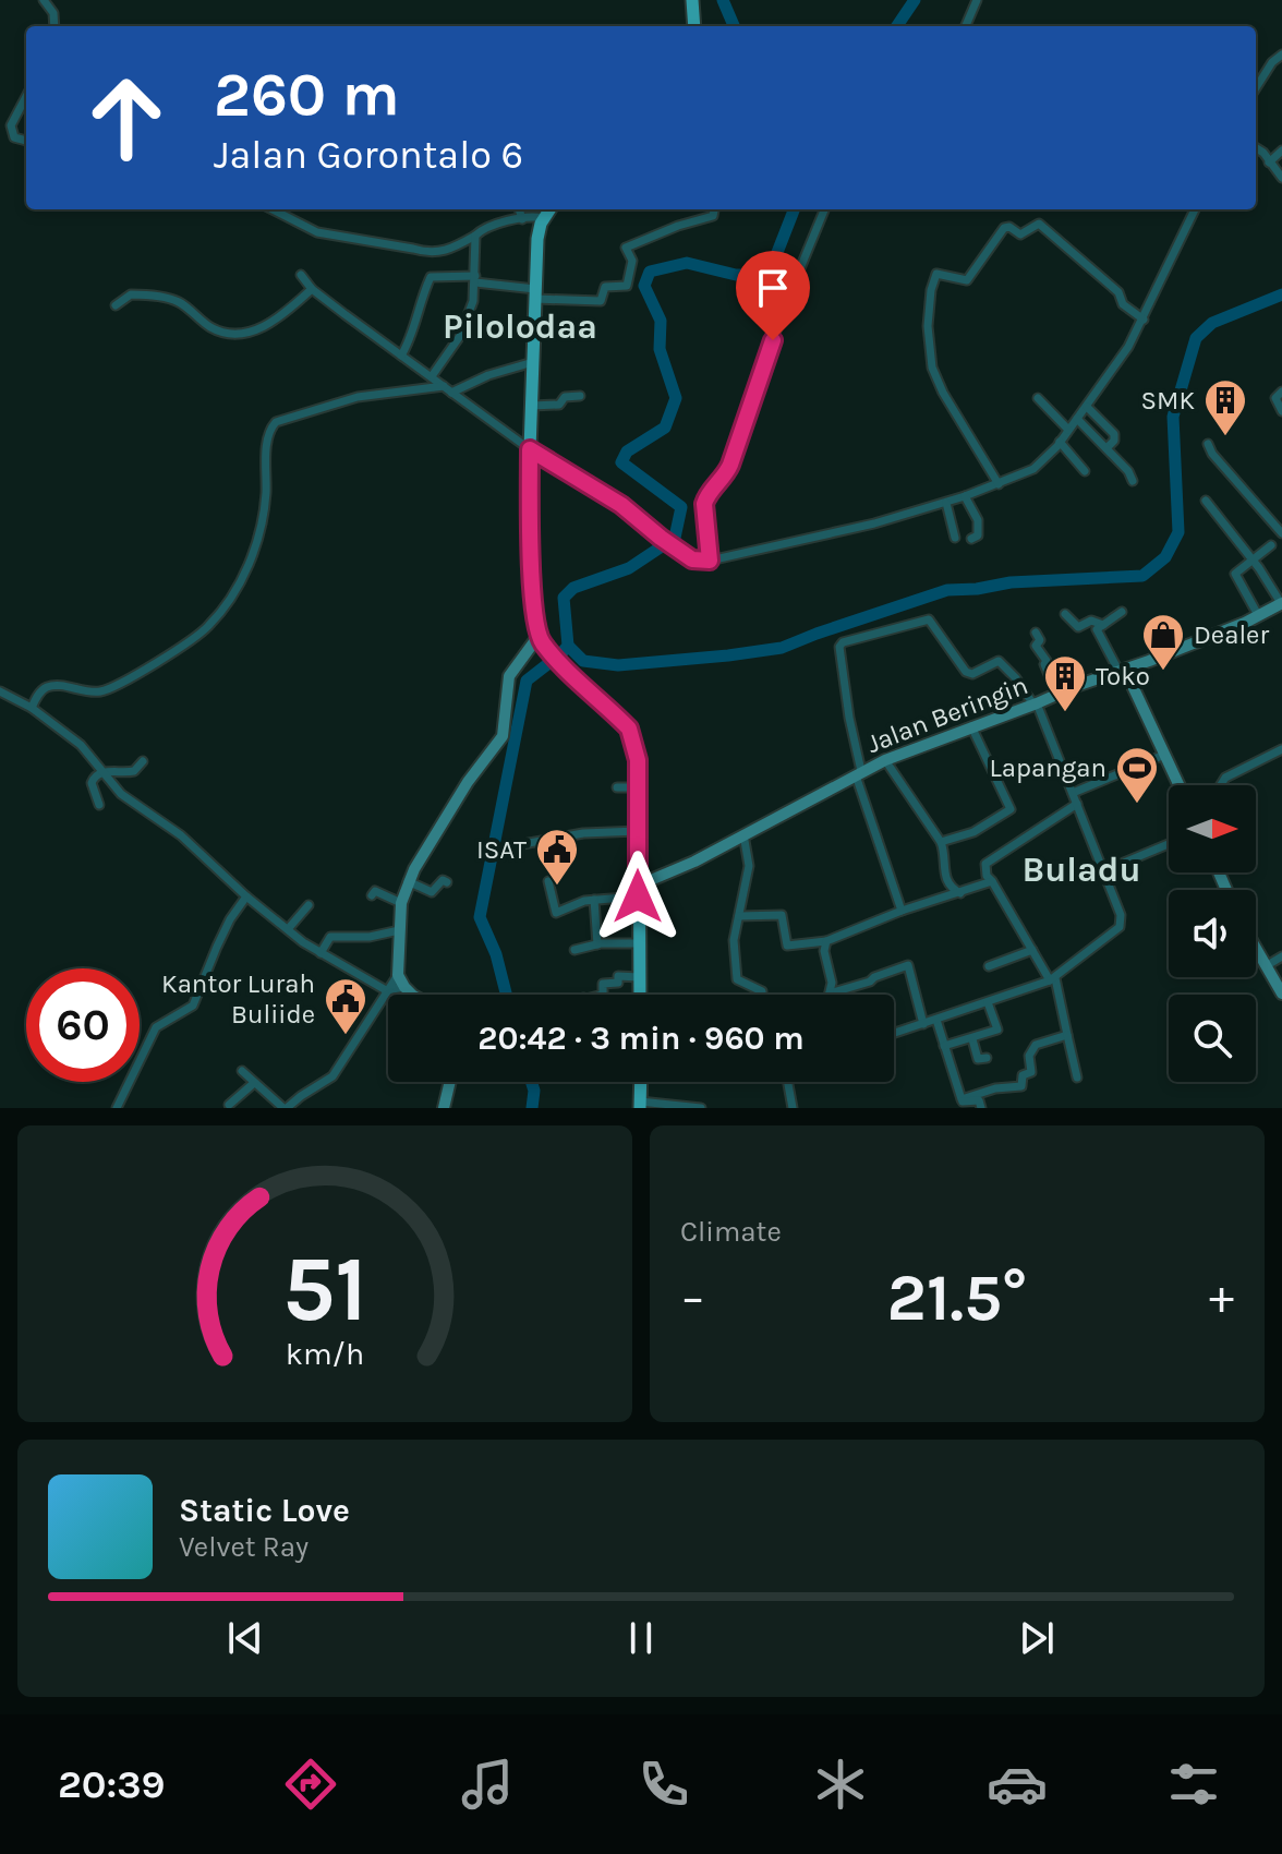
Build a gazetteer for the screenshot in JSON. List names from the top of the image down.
{
  "streets": {
    "street": ["Jalan Beringin"]
  },
  "districts": ["Pilolodaa", "Buladu"],
  "places": {
    "building": ["SMK", "Toko"],
    "shop": ["Dealer"],
    "sports": ["Lapangan"],
    "public building": ["ISAT", "Kantor Lurah Buliide"]
  },
  "north": "right",
  "page": {
    "turn": ["260 m", "Jalan Gorontalo 6"],
    "limit": "60",
    "trip": "20:42 · 3 min · 960 m",
    "tile": "Climate",
    "heat": ["−", "21.5°", "+"],
    "song": ["Static Love", "Velvet Ray"],
    "tabs": "20:39",
    "gauge": ["51", "km/h"]
  }
}
